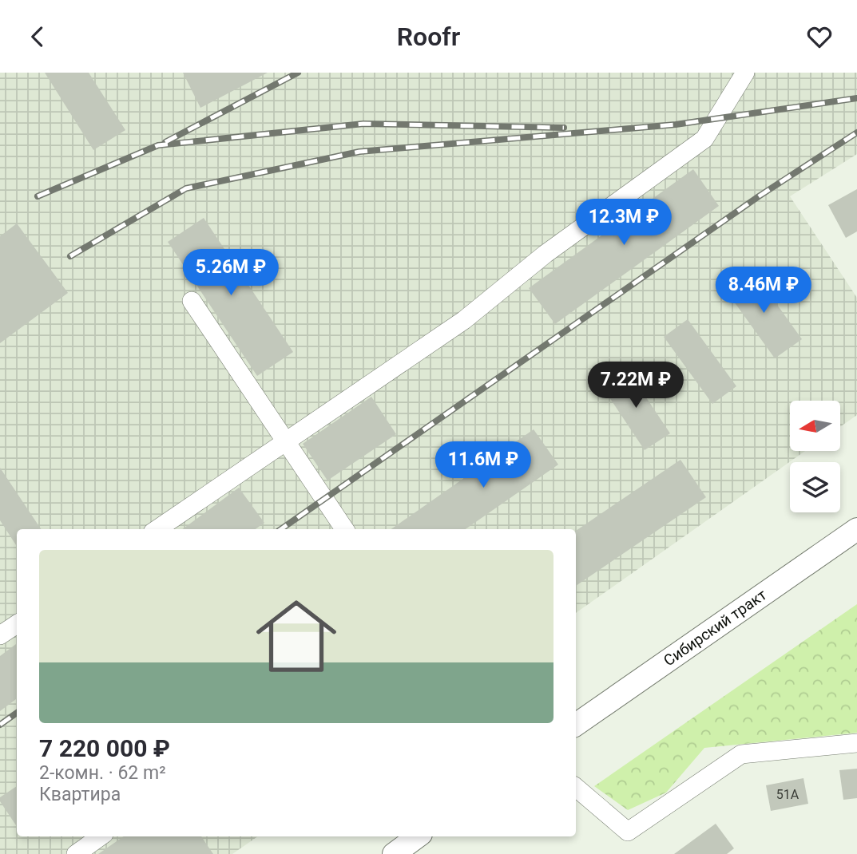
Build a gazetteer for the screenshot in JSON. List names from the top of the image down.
{
  "streets": {
    "main road": ["Сибирский тракт"]
  },
  "house_numbers": ["51А"],
  "north": "left",
  "page": {
    "header": "Roofr",
    "price": [
      "12.3M ₽",
      "5.26M ₽",
      "8.46M ₽",
      "7.22M ₽",
      "11.6M ₽"
    ],
    "list": [
      {
        "name": "7 220 000 ₽",
        "note": "2-комн. · 62 m² · Квартира"
      }
    ]
  }
}
